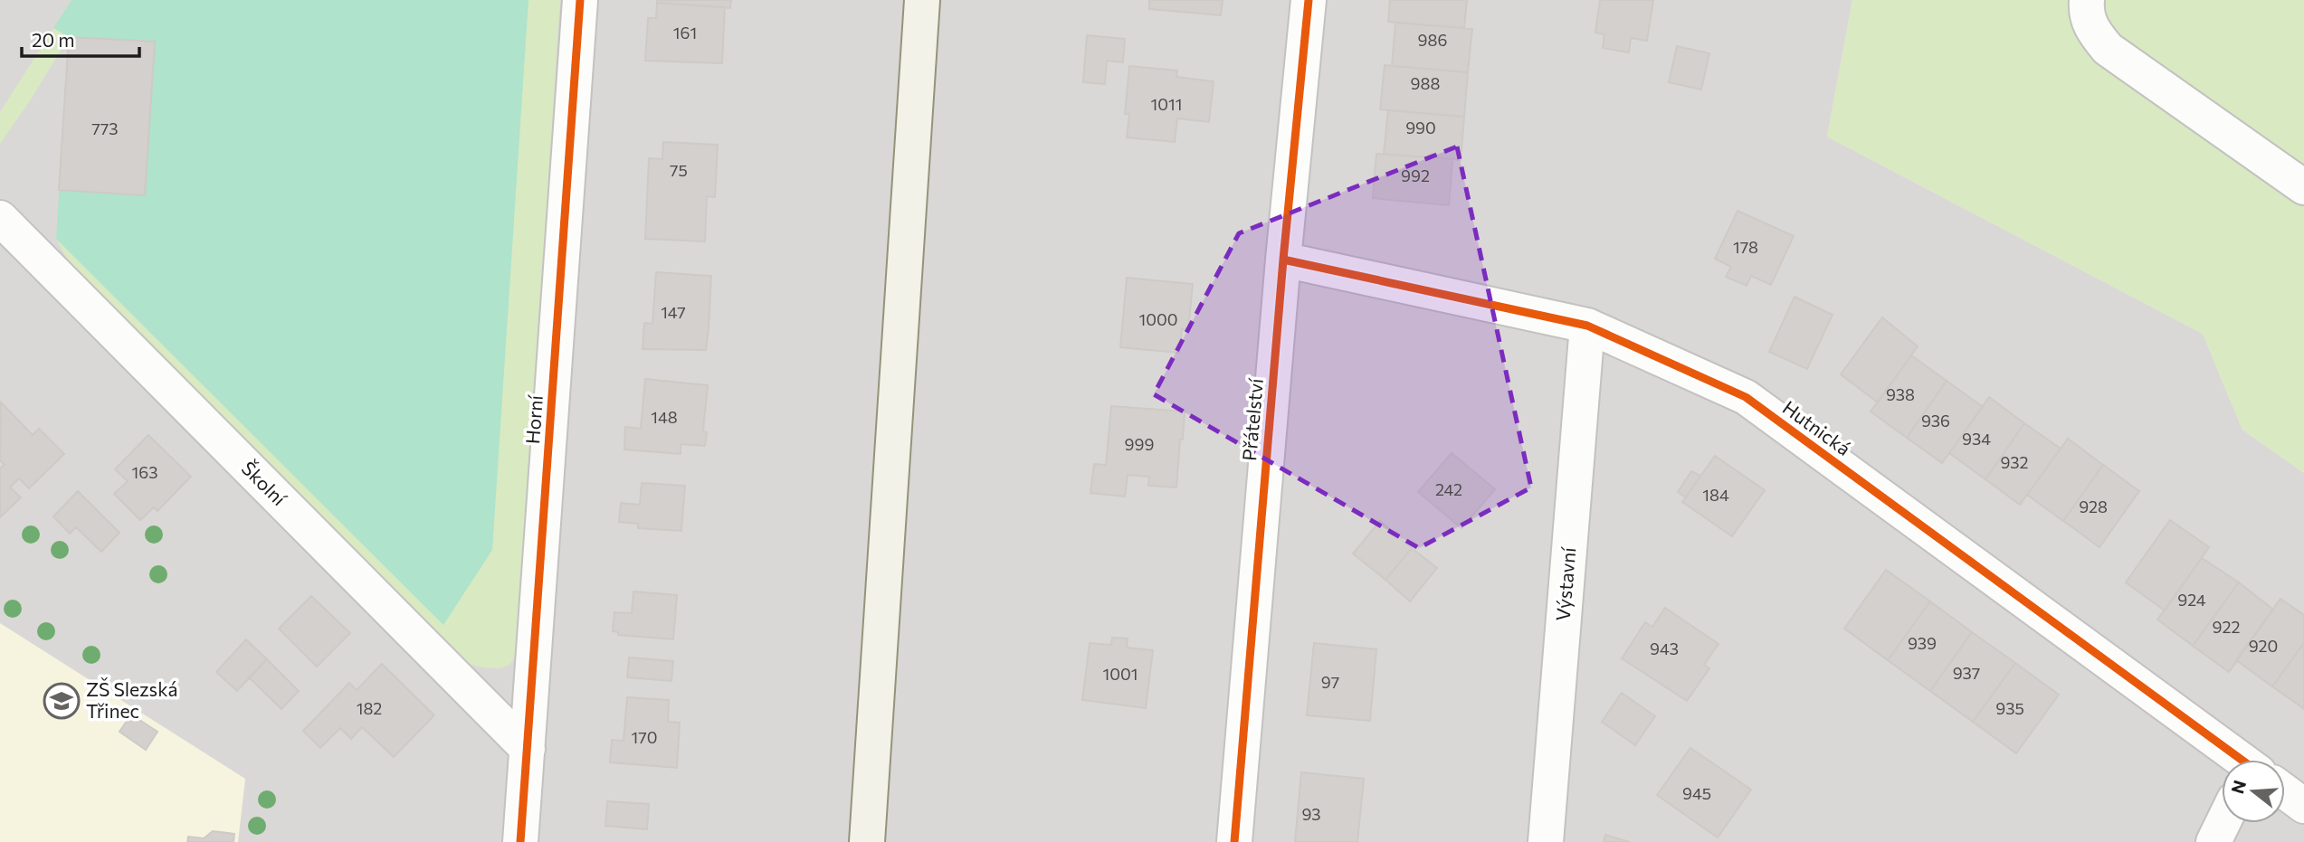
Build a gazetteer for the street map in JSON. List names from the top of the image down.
{
  "streets": {
    "street": [
      "Horní",
      "Přátelství",
      "Hutnická",
      "Školní",
      "Výstavní"
    ]
  },
  "crossings": [
    ["Horní", "Školní"],
    ["Přátelství", "Hutnická"],
    ["Hutnická", "Výstavní"]
  ],
  "places": {
    "school or university": ["ZŠ Slezská Třinec"]
  },
  "house_numbers": [
    "161",
    "986",
    "988",
    "1011",
    "990",
    "773",
    "75",
    "992",
    "178",
    "147",
    "1000",
    "938",
    "148",
    "936",
    "934",
    "999",
    "932",
    "163",
    "242",
    "184",
    "928",
    "924",
    "922",
    "939",
    "920",
    "943",
    "937",
    "1001",
    "97",
    "182",
    "935",
    "170",
    "945",
    "93"
  ],
  "scale_bar": "20 m",
  "north": "left"
}
